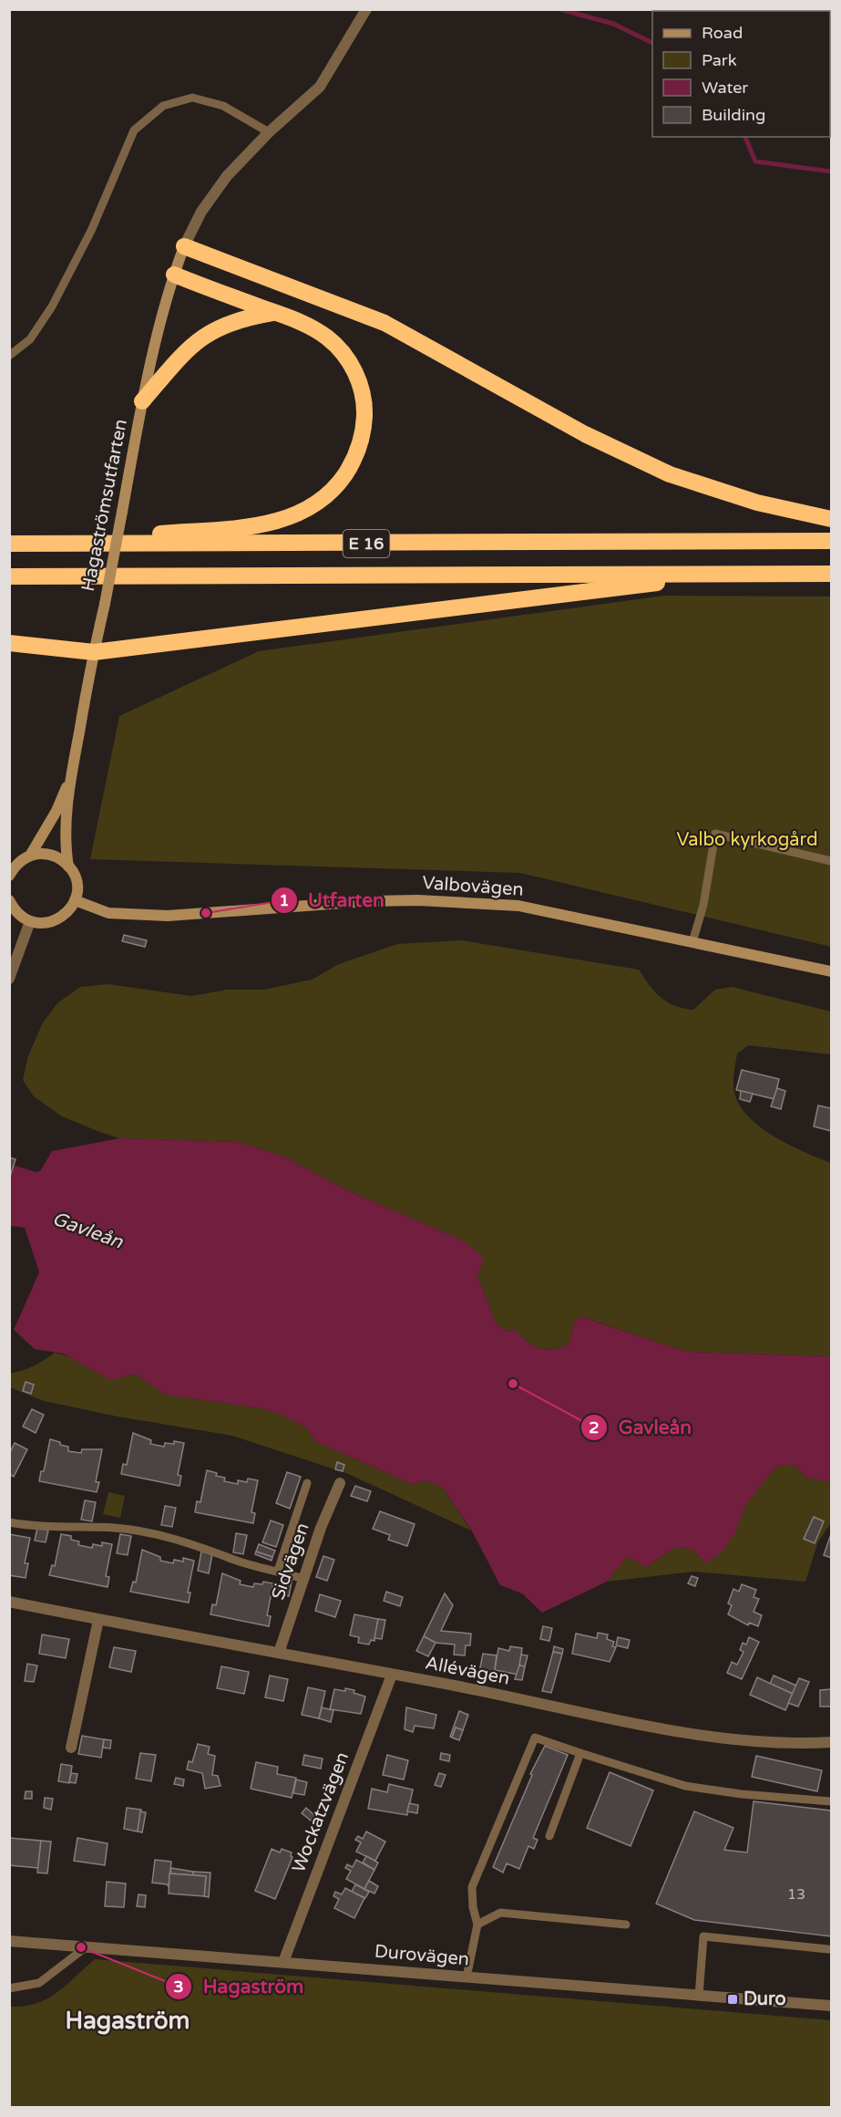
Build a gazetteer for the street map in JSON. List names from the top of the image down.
{
  "streets": {
    "highway": ["E 16"],
    "main road": ["Hagaströmsutfarten", "Valbovägen"],
    "street": [
      "Sidvägen",
      "Allévägen",
      "Wockatzvägen",
      "Durovägen"
    ]
  },
  "crossings": [
    ["Hagaströmsutfarten", "Valbovägen"],
    ["Sidvägen", "Allévägen"],
    ["Allévägen", "Wockatzvägen"],
    ["Wockatzvägen", "Durovägen"]
  ],
  "districts": ["Hagaström"],
  "water": ["Gavleån"],
  "parks": ["Valbo kyrkogård"],
  "places": {
    "other": ["Utfarten", "Gavleån", "Hagaström"],
    "transit": ["Duro"]
  },
  "house_numbers": ["13"],
  "legend": [
    "Road",
    "Park",
    "Water",
    "Building"
  ]
}
